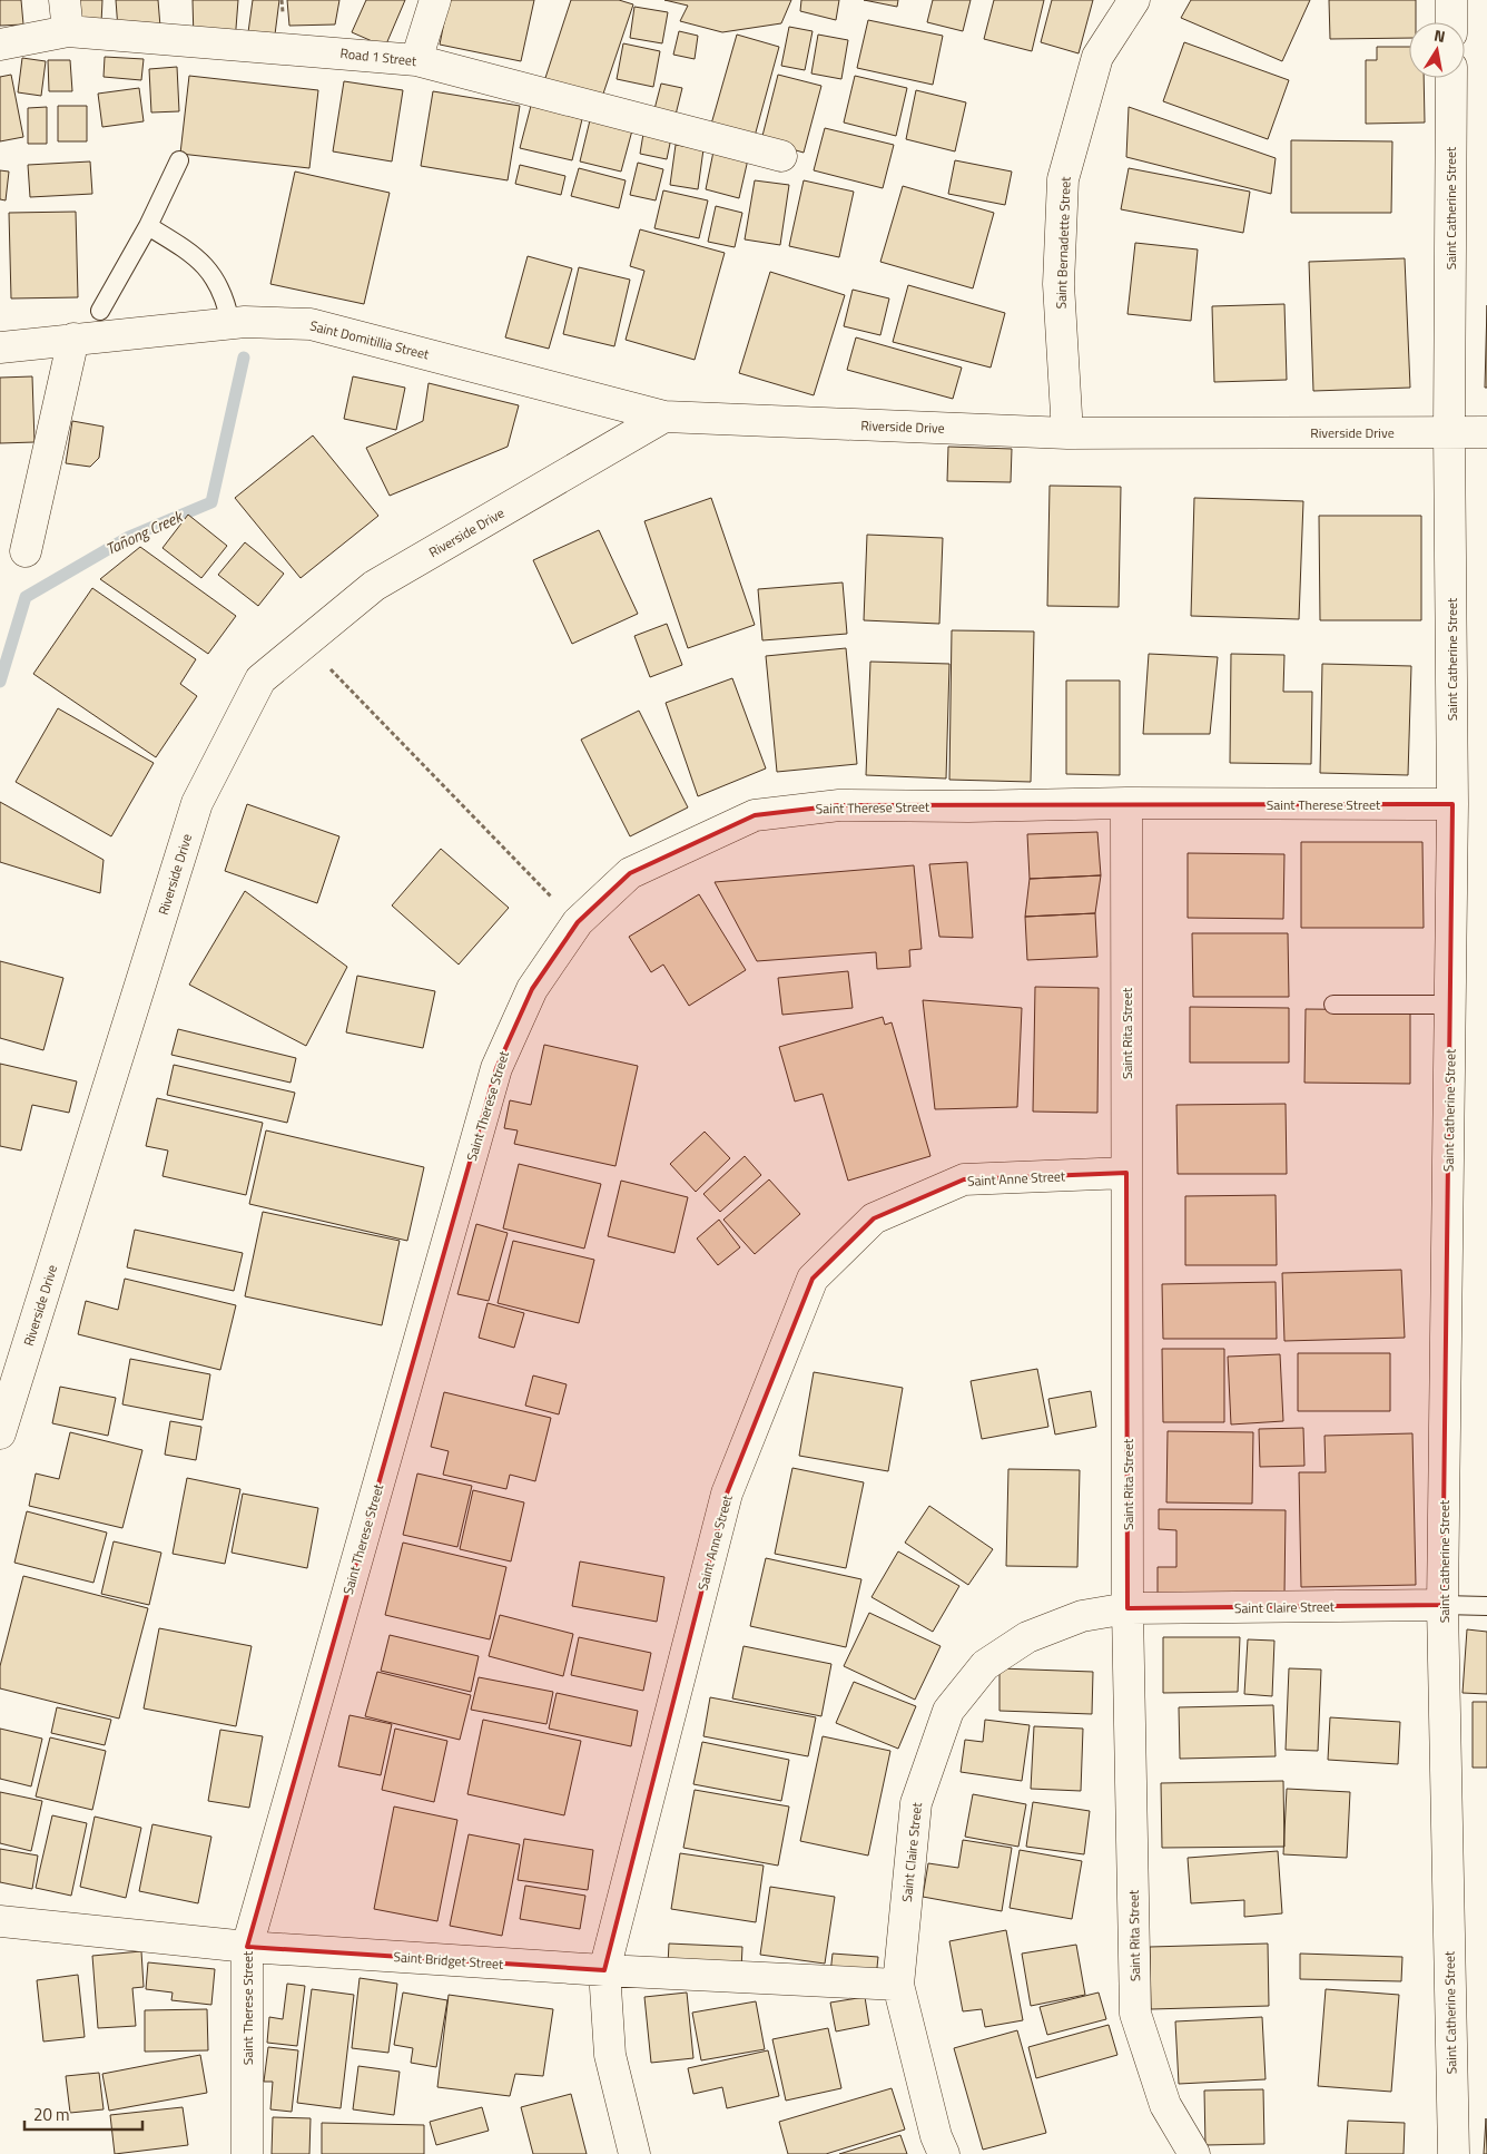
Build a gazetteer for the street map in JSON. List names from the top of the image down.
{
  "streets": {
    "street": [
      "Road 1 Street",
      "Saint Catherine Street",
      "Saint Bernadette Street",
      "Saint Domitillia Street",
      "Riverside Drive",
      "Saint Therese Street",
      "Saint Rita Street",
      "Saint Anne Street",
      "Saint Claire Street",
      "Saint Bridget Street"
    ]
  },
  "crossings": [
    ["Saint Catherine Street", "Riverside Drive"],
    ["Saint Catherine Street", "Saint Therese Street"],
    ["Saint Catherine Street", "Saint Claire Street"],
    ["Saint Bernadette Street", "Riverside Drive"],
    ["Saint Domitillia Street", "Riverside Drive"],
    ["Saint Therese Street", "Saint Rita Street"],
    ["Saint Therese Street", "Saint Bridget Street"],
    ["Saint Rita Street", "Saint Anne Street"],
    ["Saint Rita Street", "Saint Claire Street"],
    ["Saint Anne Street", "Saint Bridget Street"],
    ["Saint Claire Street", "Saint Bridget Street"]
  ],
  "water": ["Tañong Creek"],
  "scale_bar": "20 m",
  "north": "top"
}
